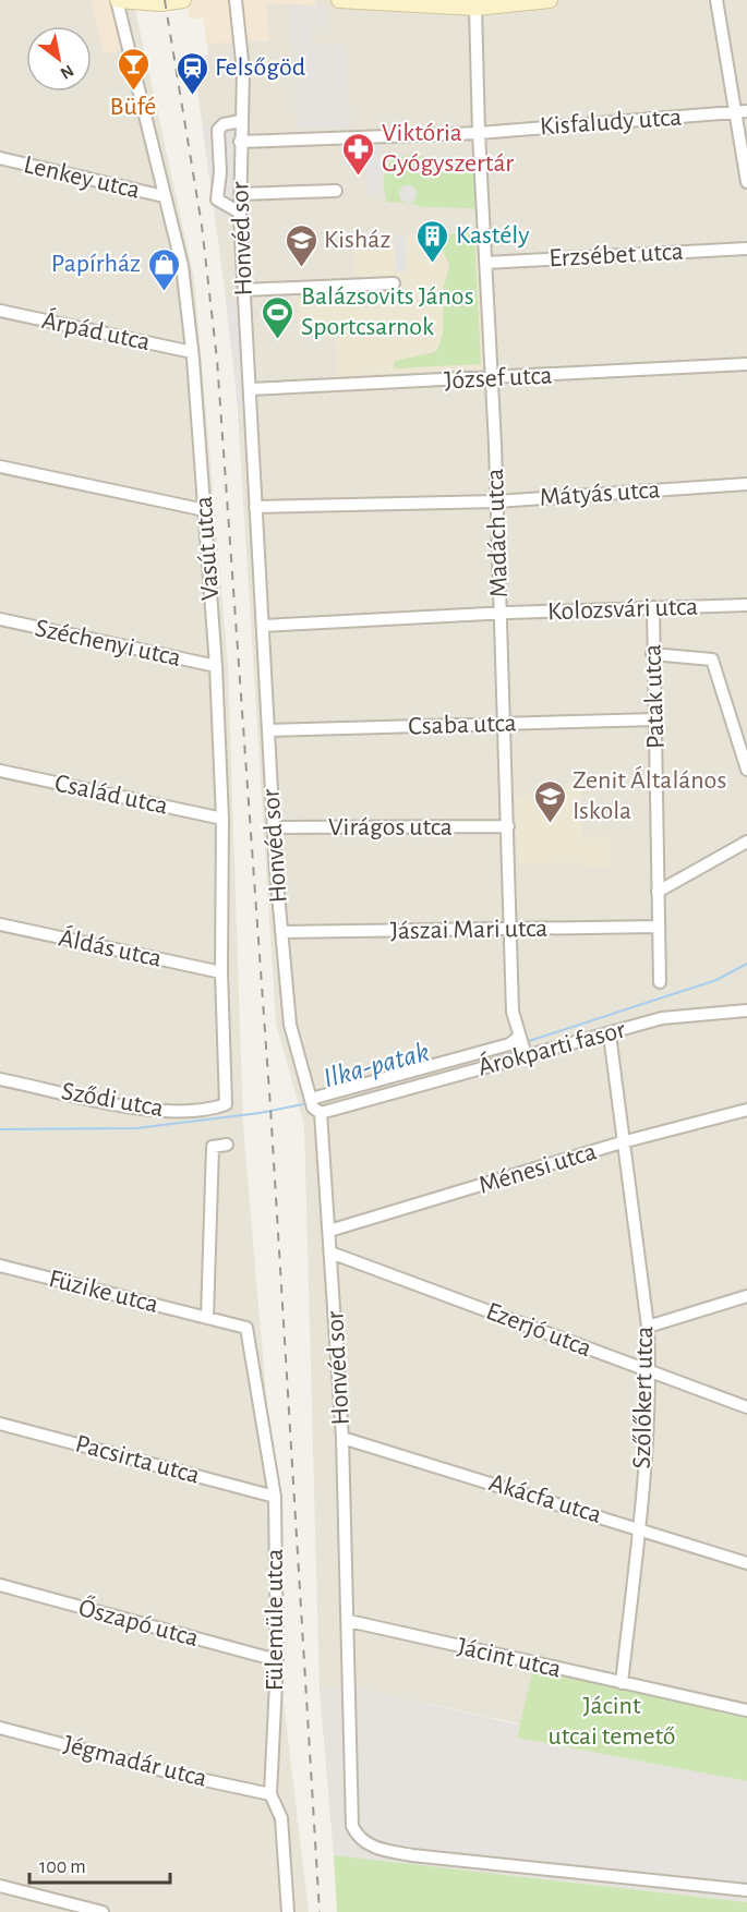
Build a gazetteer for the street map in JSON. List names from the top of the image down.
{
  "streets": {
    "street": [
      "Kisfaludy utca",
      "Lenkey utca",
      "Honvéd sor",
      "Erzsébet utca",
      "Árpád utca",
      "József utca",
      "Mátyás utca",
      "Madách utca",
      "Vasút utca",
      "Kolozsvári utca",
      "Széchenyi utca",
      "Patak utca",
      "Csaba utca",
      "Család utca",
      "Virágos utca",
      "Jászai Mari utca",
      "Áldás utca",
      "Árokparti fasor",
      "Sződi utca",
      "Ménesi utca",
      "Füzike utca",
      "Ezerjó utca",
      "Szőlőkert utca",
      "Pacsirta utca",
      "Akácfa utca",
      "Fülemüle utca",
      "Őszapó utca",
      "Jácint utca",
      "Jégmadár utca"
    ]
  },
  "crossings": [
    ["Kisfaludy utca", "Honvéd sor"],
    ["Kisfaludy utca", "Madách utca"],
    ["Lenkey utca", "Vasút utca"],
    ["Honvéd sor", "József utca"],
    ["Honvéd sor", "Mátyás utca"],
    ["Honvéd sor", "Kolozsvári utca"],
    ["Honvéd sor", "Csaba utca"],
    ["Honvéd sor", "Virágos utca"],
    ["Honvéd sor", "Jászai Mari utca"],
    ["Honvéd sor", "Árokparti fasor"],
    ["Honvéd sor", "Ménesi utca"],
    ["Honvéd sor", "Ezerjó utca"],
    ["Honvéd sor", "Akácfa utca"],
    ["Honvéd sor", "Jácint utca"],
    ["Erzsébet utca", "Madách utca"],
    ["Árpád utca", "Vasút utca"],
    ["József utca", "Madách utca"],
    ["Mátyás utca", "Madách utca"],
    ["Madách utca", "Kolozsvári utca"],
    ["Madách utca", "Csaba utca"],
    ["Madách utca", "Virágos utca"],
    ["Madách utca", "Jászai Mari utca"],
    ["Madách utca", "Árokparti fasor"],
    ["Vasút utca", "Széchenyi utca"],
    ["Vasút utca", "Család utca"],
    ["Vasút utca", "Áldás utca"],
    ["Vasút utca", "Sződi utca"],
    ["Kolozsvári utca", "Patak utca"],
    ["Patak utca", "Csaba utca"],
    ["Patak utca", "Jászai Mari utca"],
    ["Árokparti fasor", "Szőlőkert utca"],
    ["Ménesi utca", "Szőlőkert utca"],
    ["Füzike utca", "Fülemüle utca"],
    ["Ezerjó utca", "Szőlőkert utca"],
    ["Szőlőkert utca", "Akácfa utca"],
    ["Szőlőkert utca", "Jácint utca"],
    ["Pacsirta utca", "Fülemüle utca"],
    ["Fülemüle utca", "Őszapó utca"],
    ["Fülemüle utca", "Jégmadár utca"]
  ],
  "water": ["Ilka-patak"],
  "parks": ["Jácint utcai temető"],
  "places": {
    "bar": ["Büfé"],
    "station": ["Felsőgöd"],
    "pharmacy": ["Viktória Gyógyszertár"],
    "building": ["Kastély"],
    "school or university": ["Kisház", "Zenit Általános Iskola"],
    "shop": ["Papírház"],
    "sports": ["Balázsovits János Sportcsarnok"]
  },
  "scale_bar": "100 m",
  "north": "bottom right"
}
